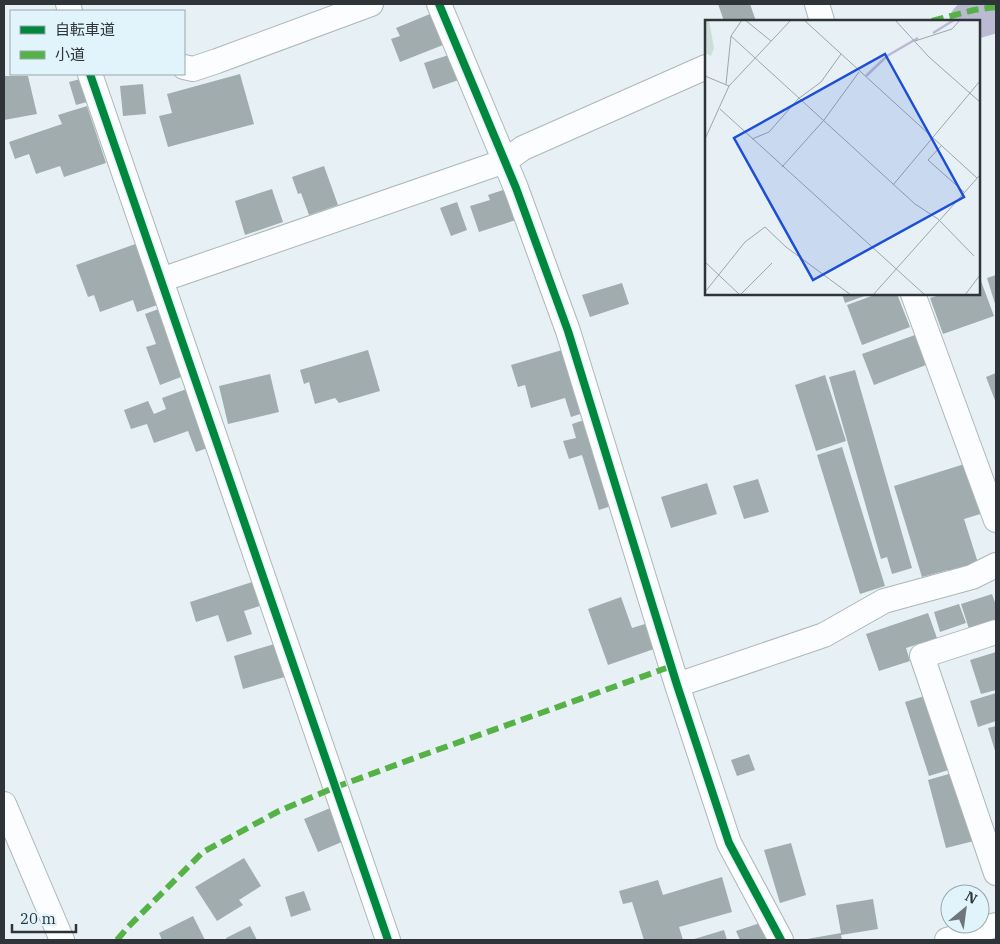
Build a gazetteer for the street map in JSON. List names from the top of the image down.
{
  "legend": ["自転車道", "小道"],
  "scale_bar": "20 m",
  "north": "top right"
}
